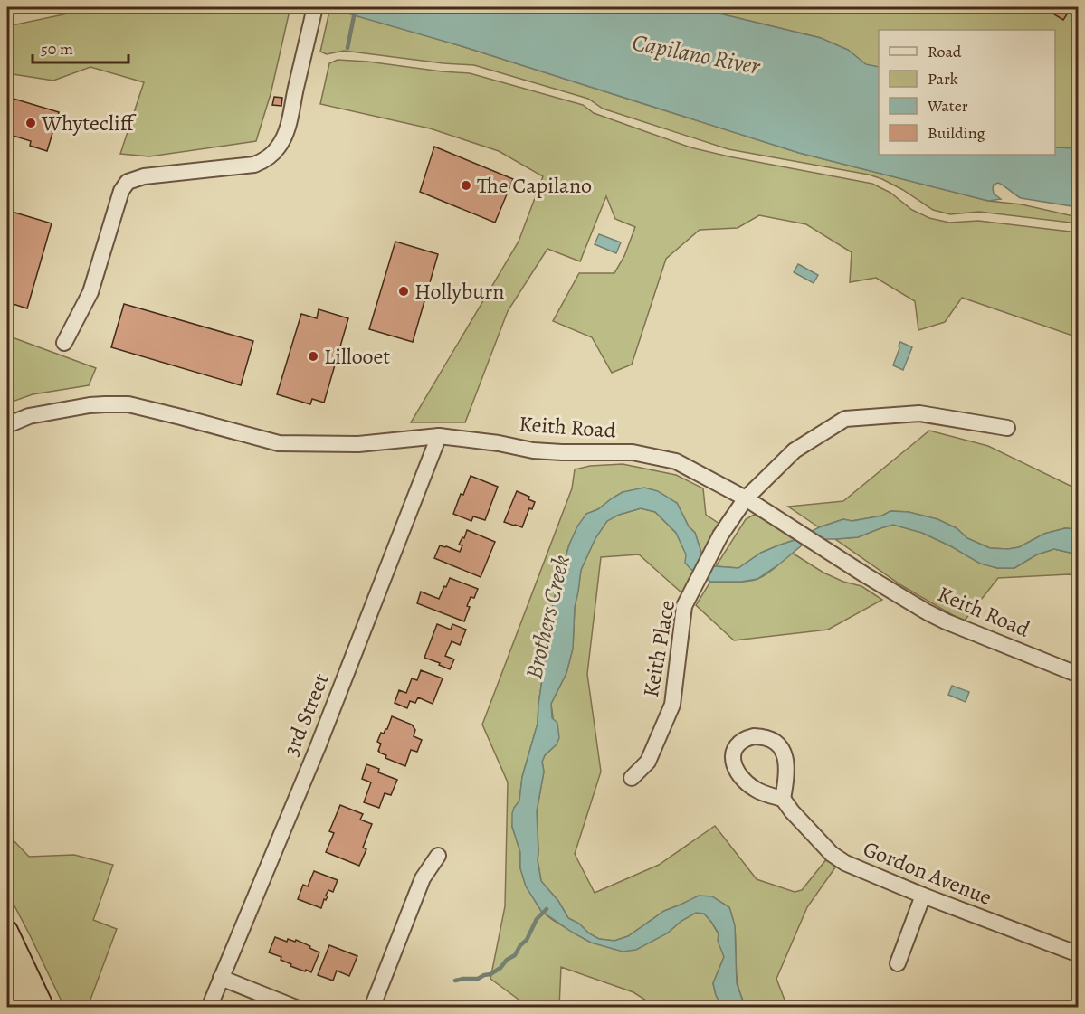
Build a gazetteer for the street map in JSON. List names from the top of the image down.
{
  "streets": {
    "street": [
      "Keith Road",
      "Keith Place",
      "3rd Street",
      "Gordon Avenue"
    ]
  },
  "crossings": [
    ["Keith Road", "Keith Place"],
    ["Keith Road", "3rd Street"]
  ],
  "water": ["Capilano River", "Brothers Creek"],
  "places": [
    "Whytecliff",
    "The Capilano",
    "Hollyburn",
    "Lillooet"
  ],
  "legend": [
    "Road",
    "Park",
    "Water",
    "Building"
  ],
  "scale_bar": "50 m"
}
